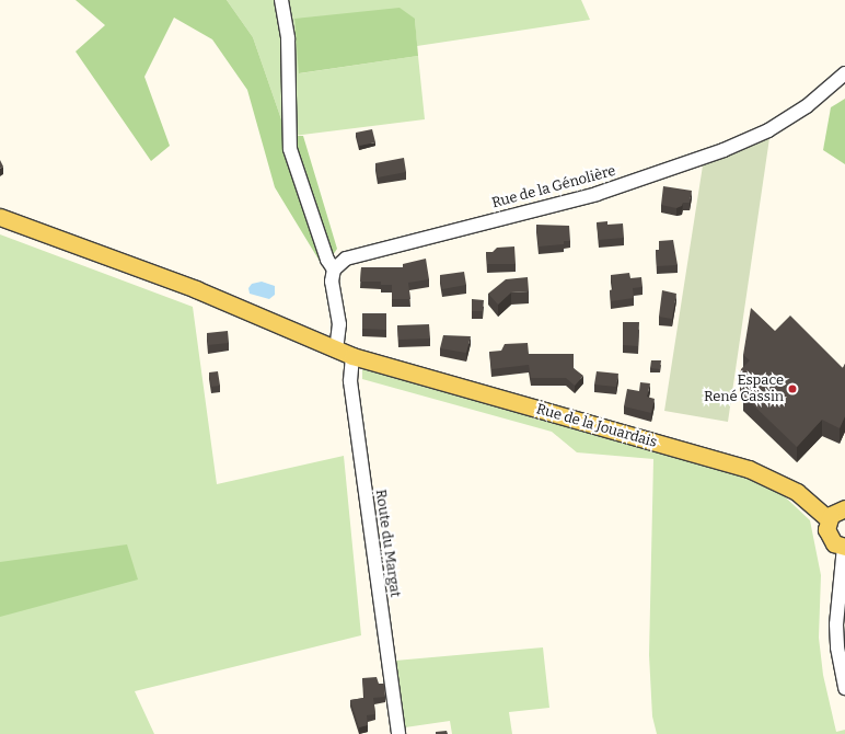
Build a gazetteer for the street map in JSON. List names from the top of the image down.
{
  "streets": {
    "main road": ["Rue de la Jouardais"],
    "street": ["Rue de la Génolière", "Route du Margat"]
  },
  "crossings": [
    ["Rue de la Jouardais", "Route du Margat"]
  ],
  "places": ["Espace René Cassin"]
}
